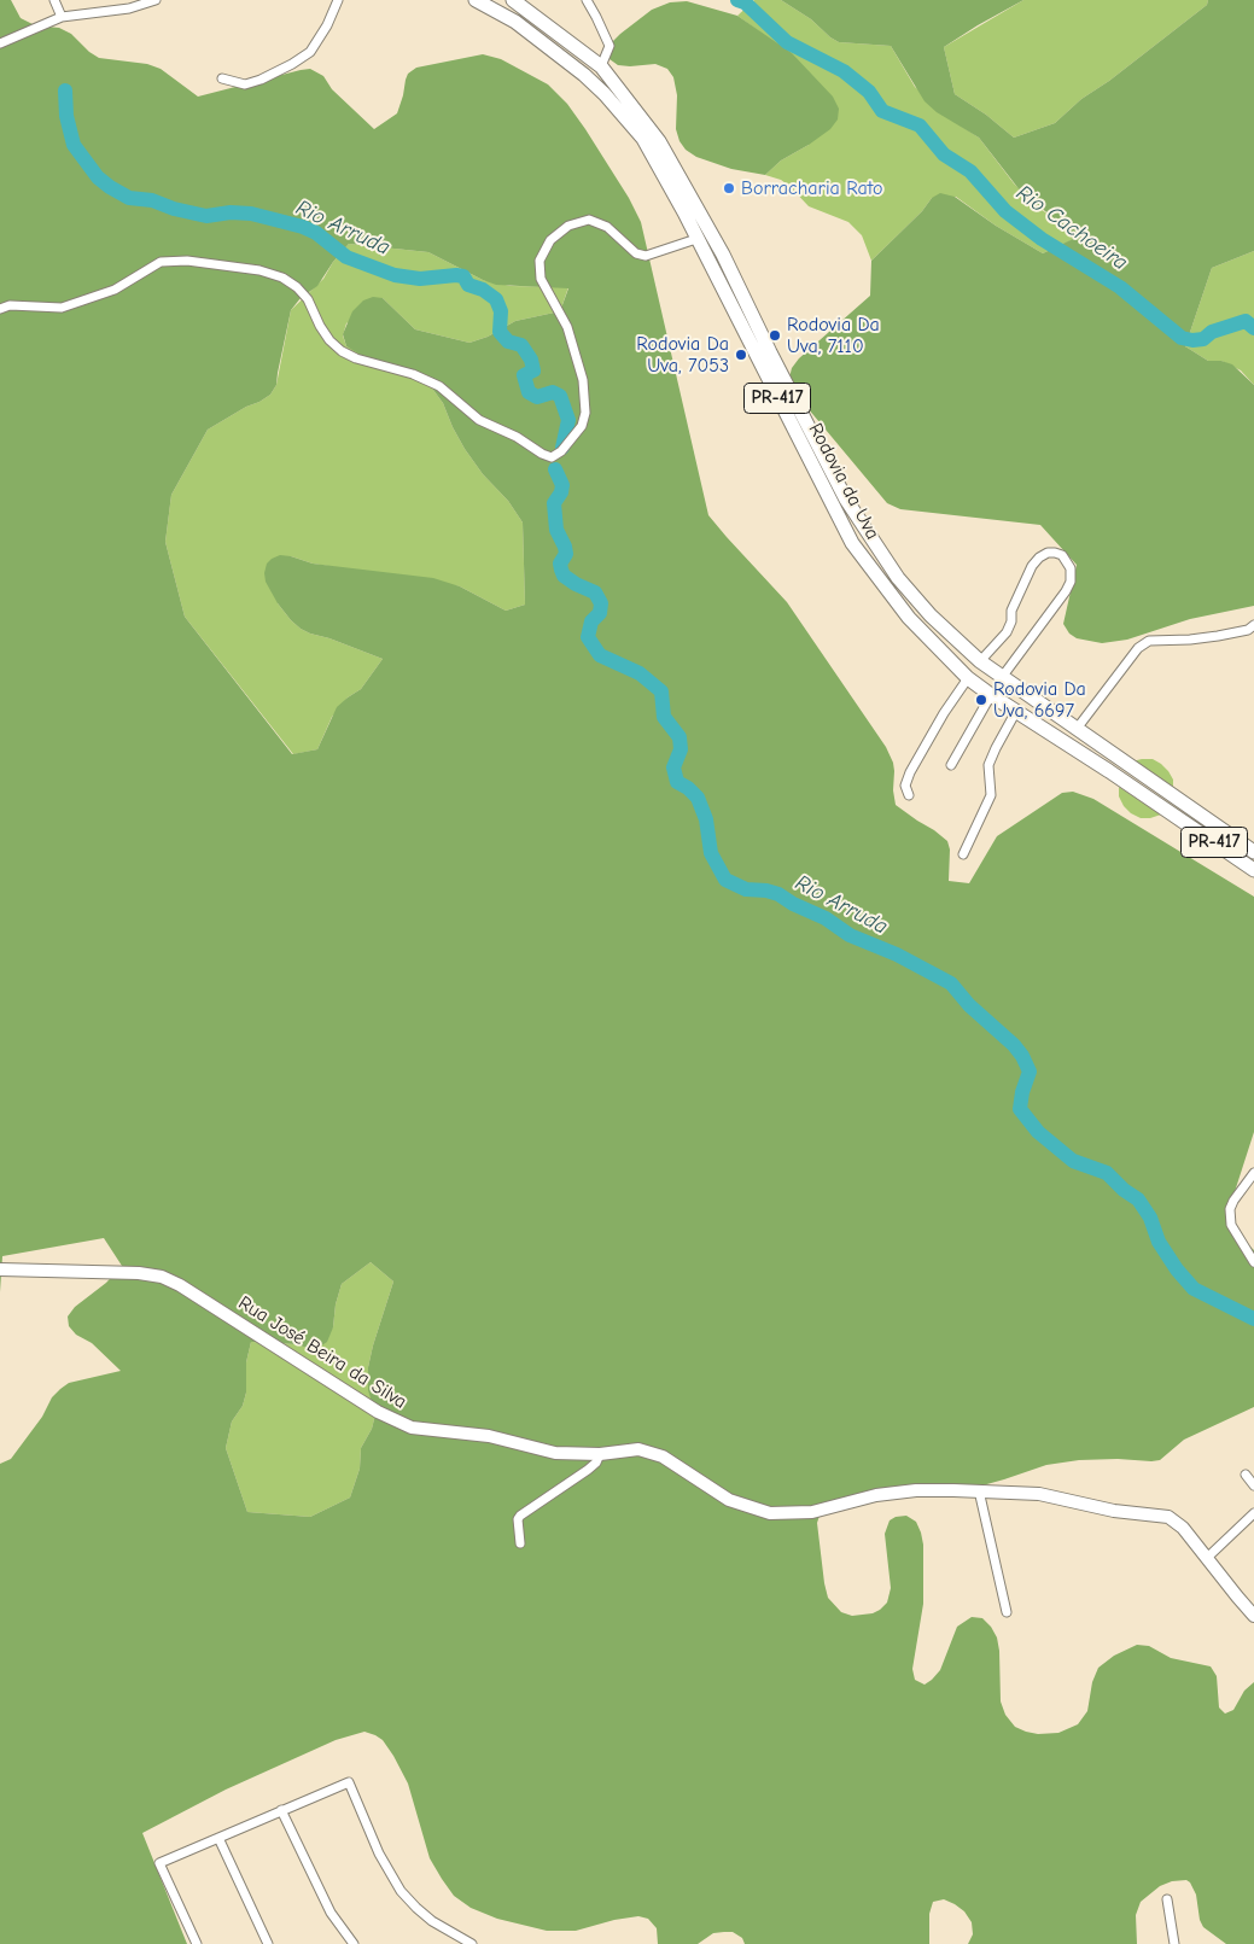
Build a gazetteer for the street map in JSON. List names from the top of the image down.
{
  "streets": {
    "main road": ["PR-417", "Rodovia da Uva"],
    "street": ["Rua José Beira da Silva"]
  },
  "water": ["Rio Arruda", "Rio Cachoeira"],
  "places": [
    "Borracharia Rato",
    "Rodovia Da Uva, 7110",
    "Rodovia Da Uva, 7053",
    "Rodovia Da Uva, 6697"
  ]
}
